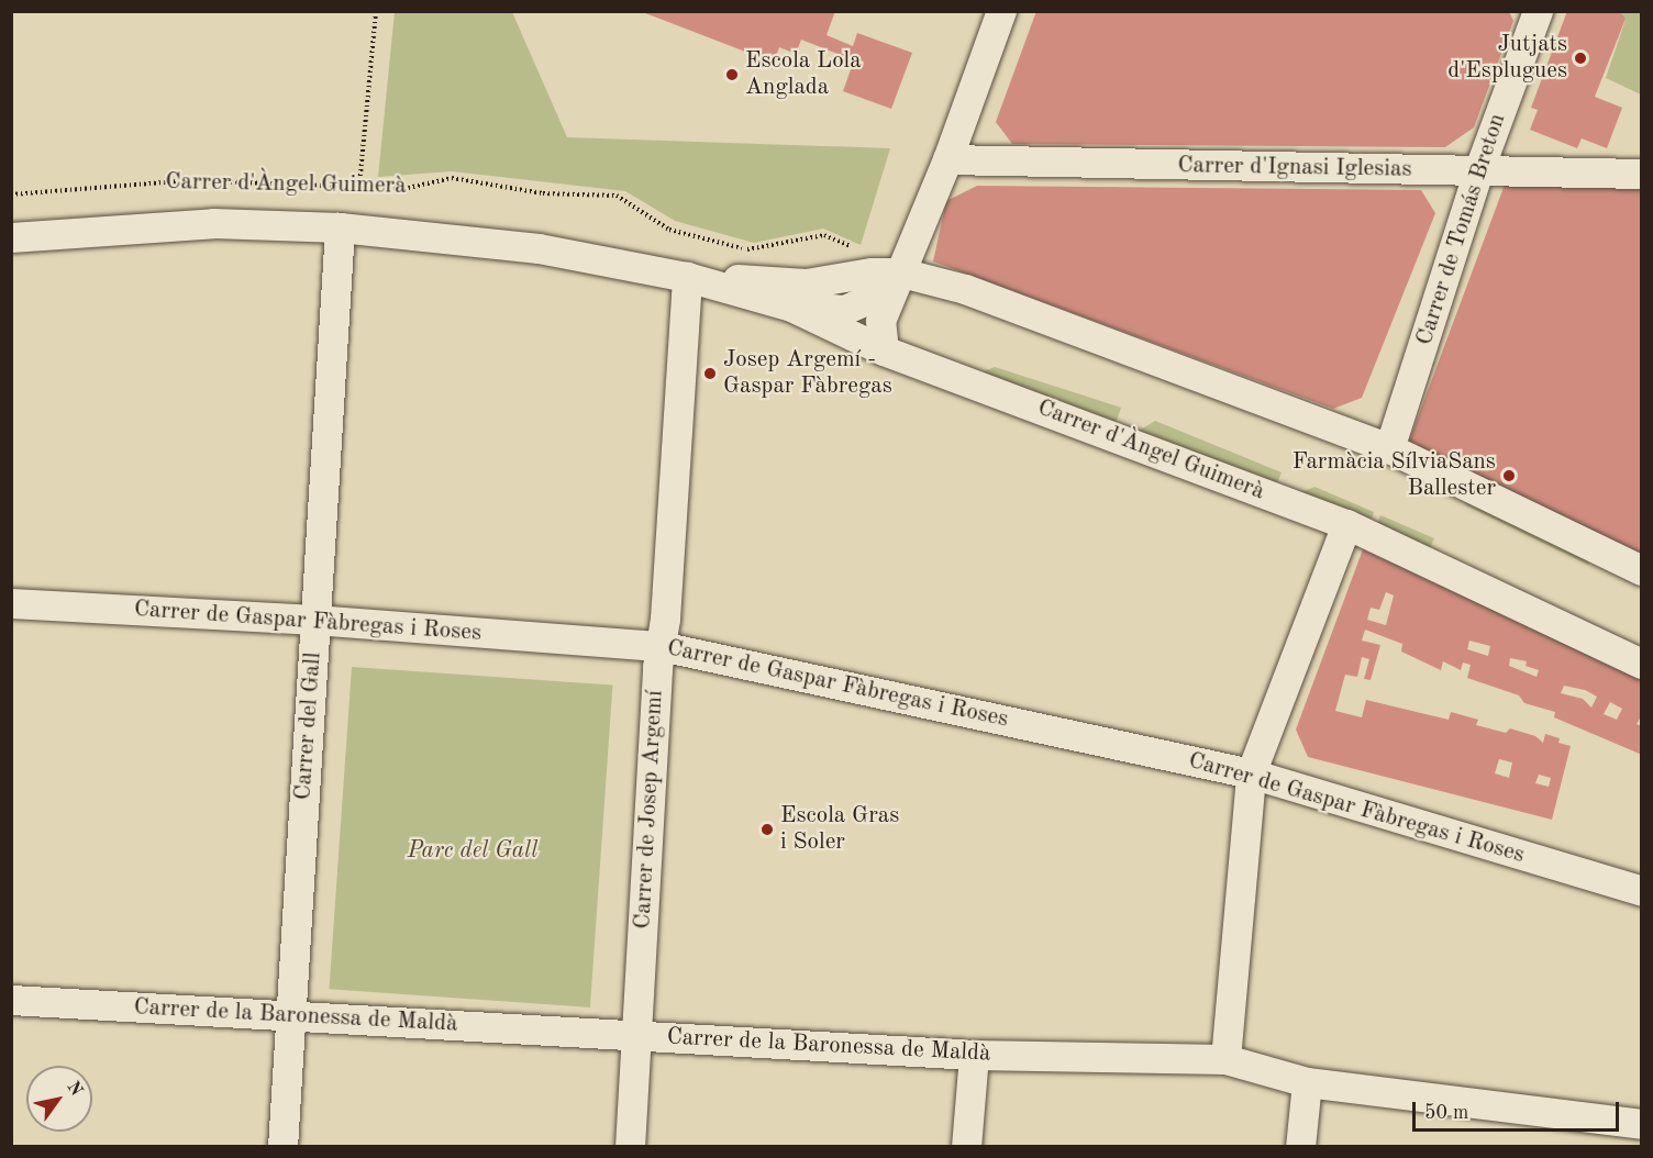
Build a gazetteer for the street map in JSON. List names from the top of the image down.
{
  "streets": {
    "street": [
      "Carrer d'Ignasi Iglesias",
      "Carrer d'Àngel Guimerà",
      "Carrer de Tomás Breton",
      "Carrer de Gaspar Fàbregas i Roses",
      "Carrer del Gall",
      "Carrer de Josep Argemí",
      "Carrer de la Baronessa de Maldà"
    ]
  },
  "crossings": [
    ["Carrer d'Ignasi Iglesias", "Carrer de Tomás Breton"],
    ["Carrer d'Àngel Guimerà", "Carrer de Tomás Breton"],
    ["Carrer d'Àngel Guimerà", "Carrer del Gall"],
    ["Carrer d'Àngel Guimerà", "Carrer de Josep Argemí"],
    ["Carrer de Gaspar Fàbregas i Roses", "Carrer del Gall"],
    ["Carrer de Gaspar Fàbregas i Roses", "Carrer de Josep Argemí"],
    ["Carrer del Gall", "Carrer de la Baronessa de Maldà"],
    ["Carrer de Josep Argemí", "Carrer de la Baronessa de Maldà"]
  ],
  "parks": ["Parc del Gall"],
  "places": [
    "Jutjats d'Esplugues",
    "Escola Lola Anglada",
    "Josep Argemí - Gaspar Fàbregas",
    "Farmàcia SílviaSans Ballester",
    "Escola Gras i Soler"
  ],
  "scale_bar": "50 m",
  "north": "top right"
}
